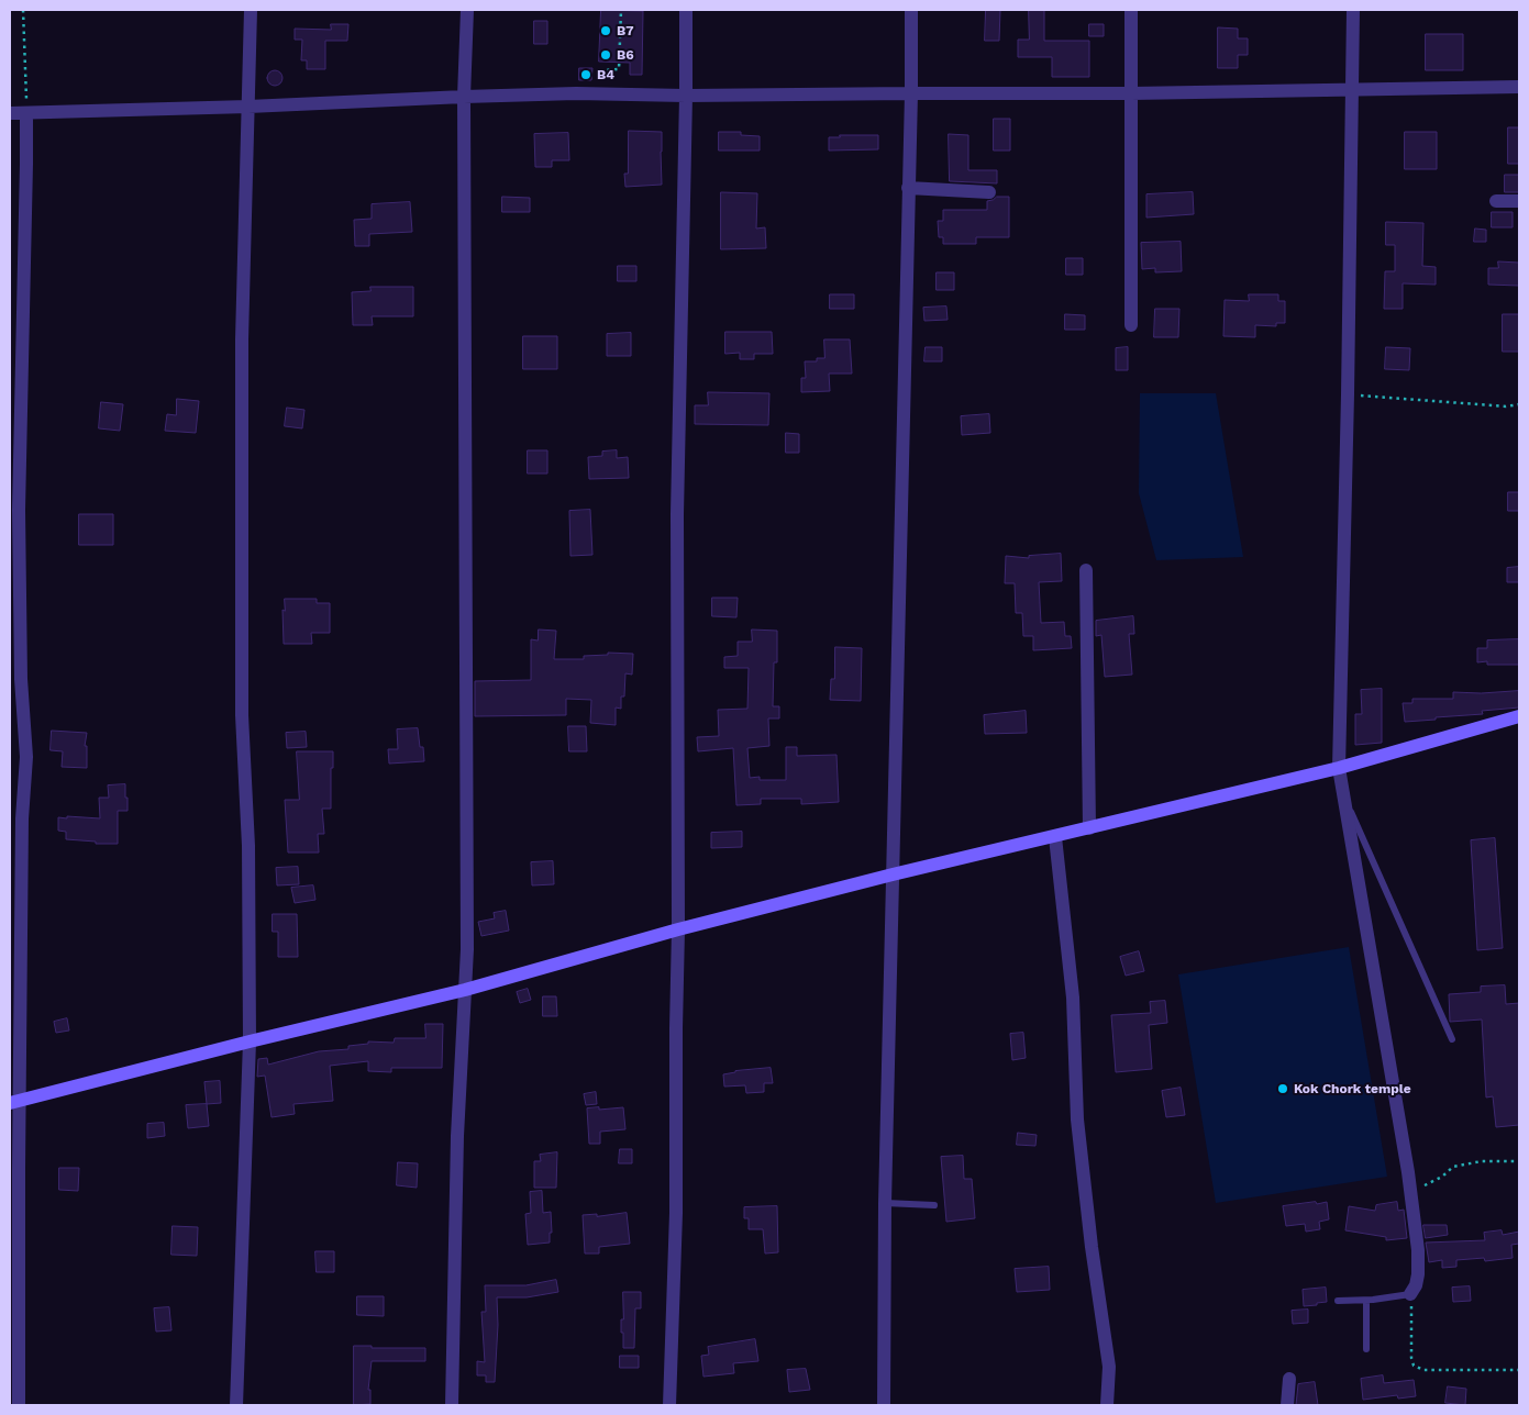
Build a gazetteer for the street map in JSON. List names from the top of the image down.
{
  "places": [
    "B7",
    "B6",
    "B4",
    "Kok Chork temple"
  ]
}
